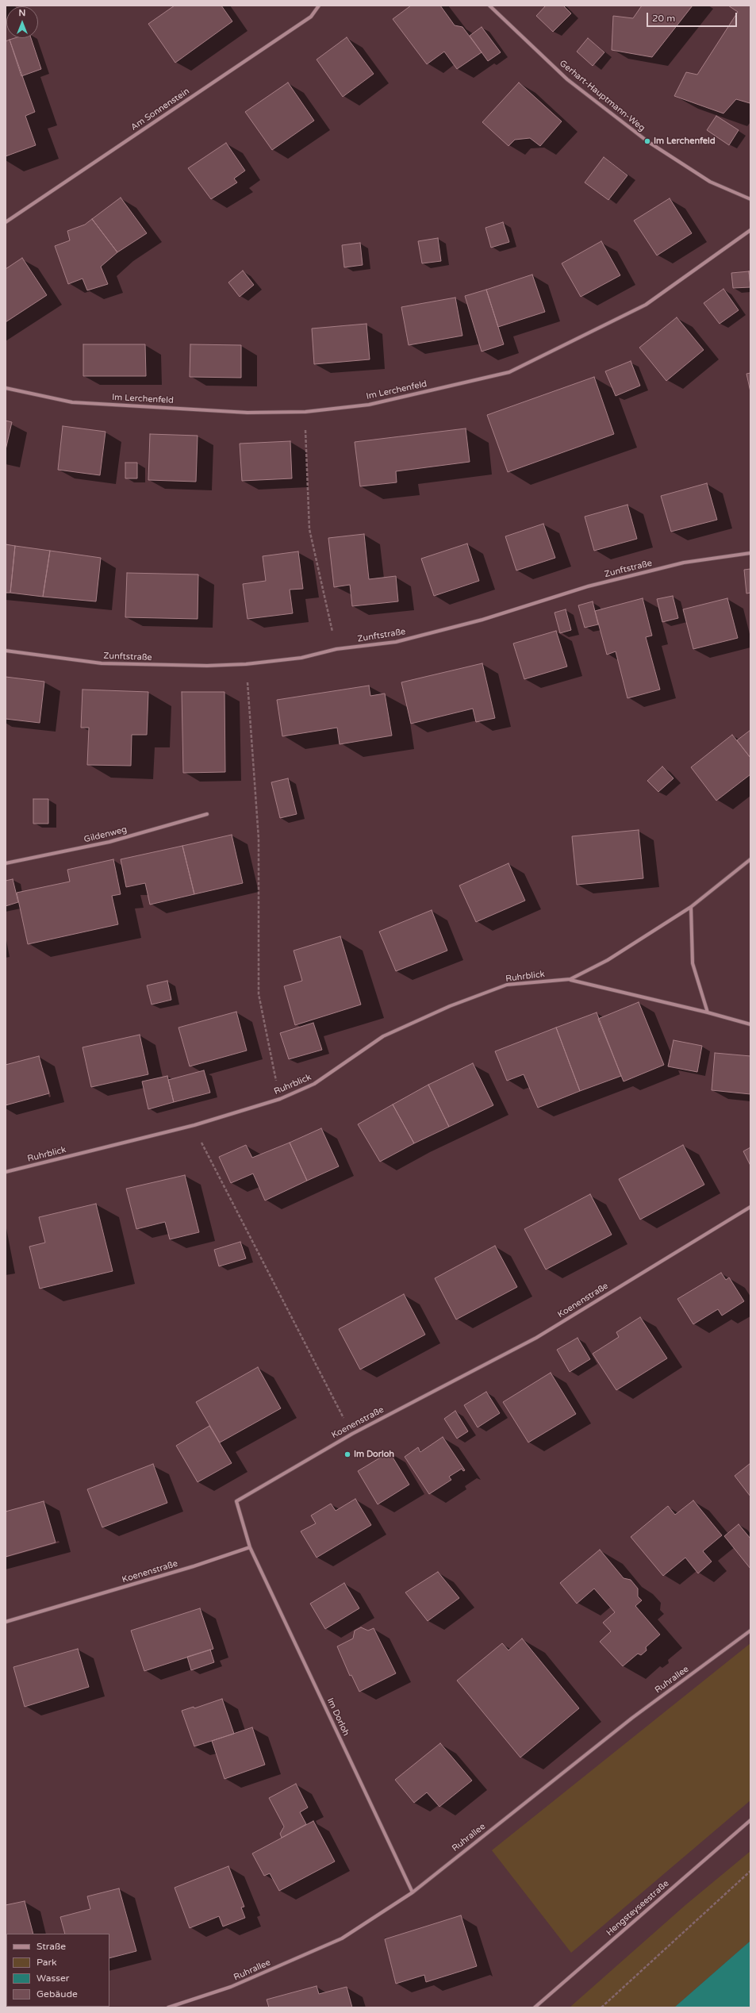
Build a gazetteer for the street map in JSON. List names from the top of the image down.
{
  "streets": {
    "street": [
      "Gerhart-Hauptmann-Weg",
      "Am Sonnenstein",
      "Im Lerchenfeld",
      "Zunftstraße",
      "Gildenweg",
      "Ruhrblick",
      "Koenenstraße",
      "Ruhrallee",
      "Im Dorloh",
      "Hengsteyseestraße"
    ]
  },
  "crossings": [
    ["Koenenstraße", "Im Dorloh"],
    ["Ruhrallee", "Im Dorloh"]
  ],
  "places": ["Im Lerchenfeld", "Im Dorloh"],
  "legend": [
    "Straße",
    "Park",
    "Wasser",
    "Gebäude"
  ],
  "scale_bar": "20 m",
  "north": "top"
}
